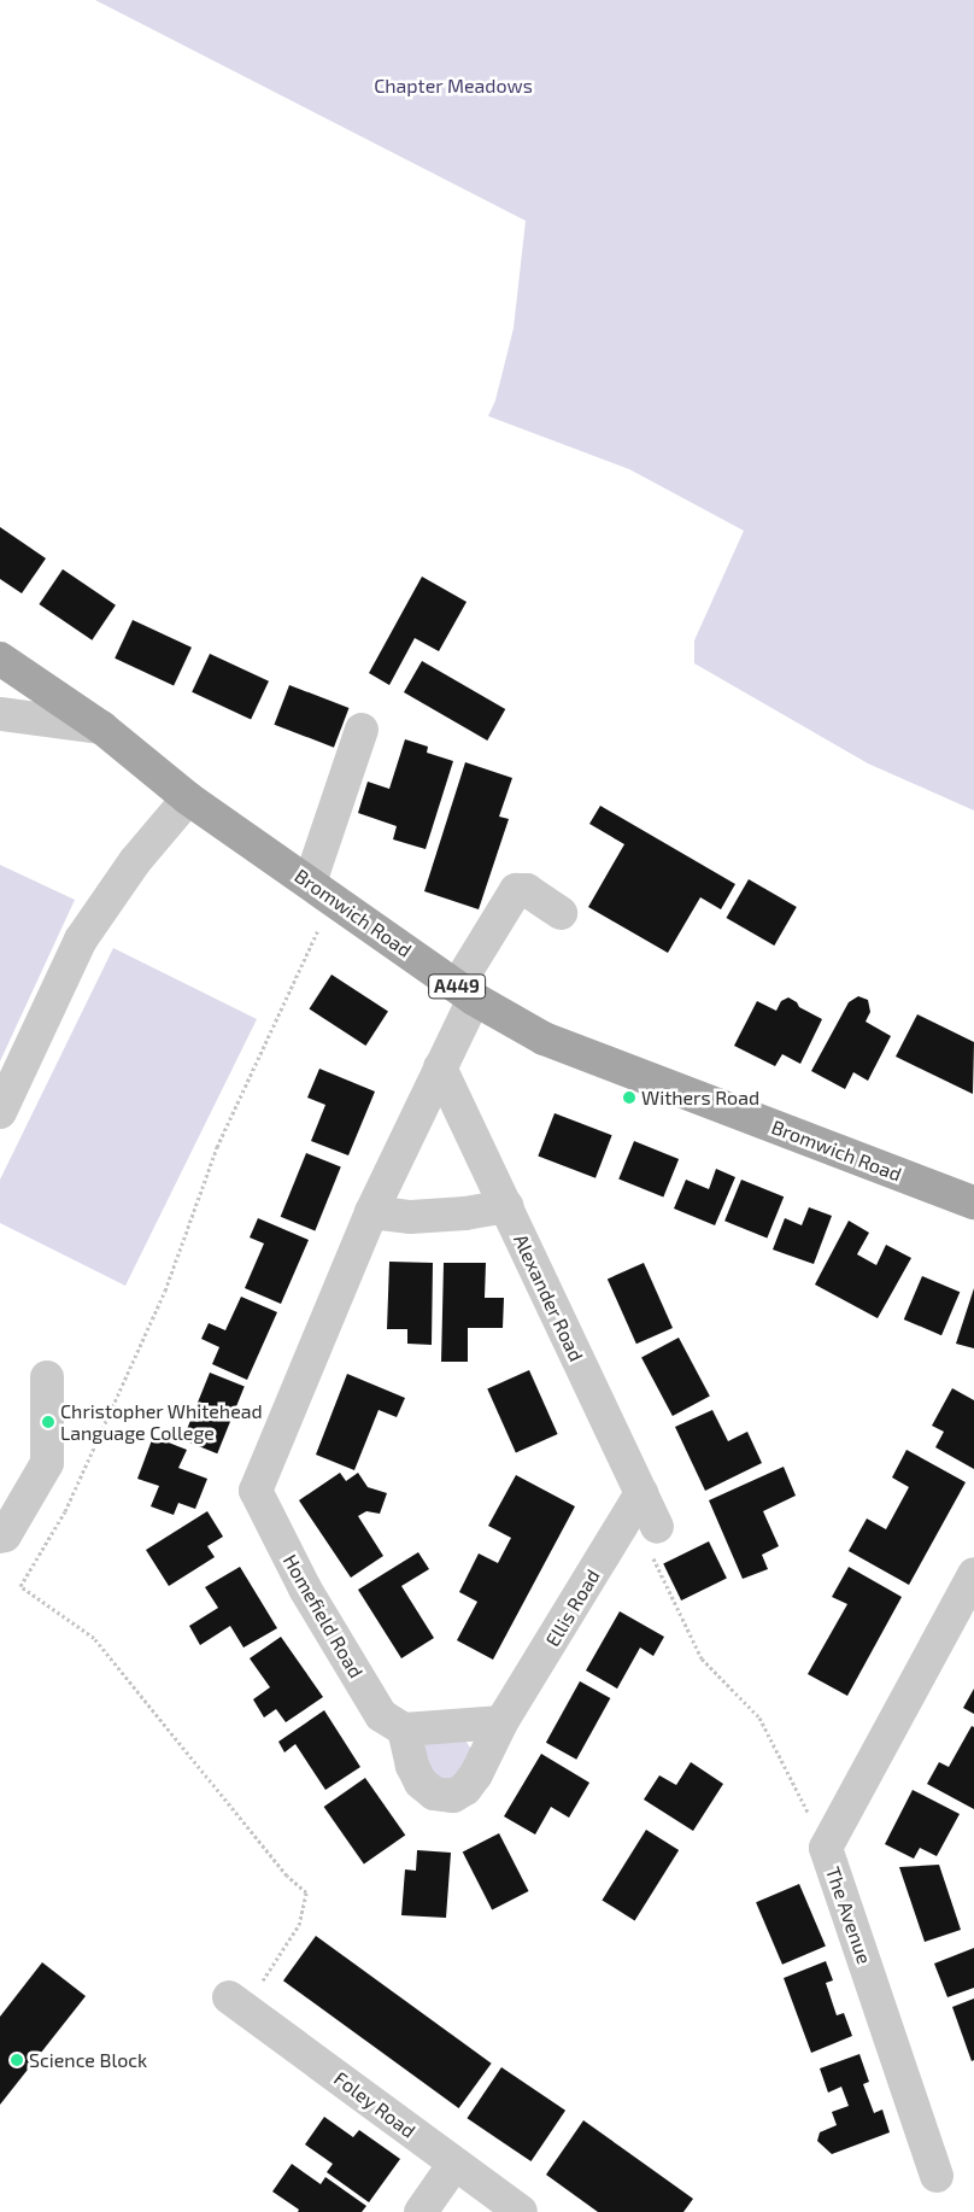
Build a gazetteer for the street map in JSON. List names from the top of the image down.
{
  "streets": {
    "main road": ["Bromwich Road", "A449"],
    "street": [
      "Alexander Road",
      "Ellis Road",
      "Homefield Road",
      "The Avenue",
      "Foley Road"
    ]
  },
  "crossings": [
    ["Alexander Road", "Ellis Road"],
    ["Ellis Road", "Homefield Road"]
  ],
  "parks": ["Chapter Meadows"],
  "places": ["Withers Road", "Christopher Whitehead Language College", "Science Block"]
}
